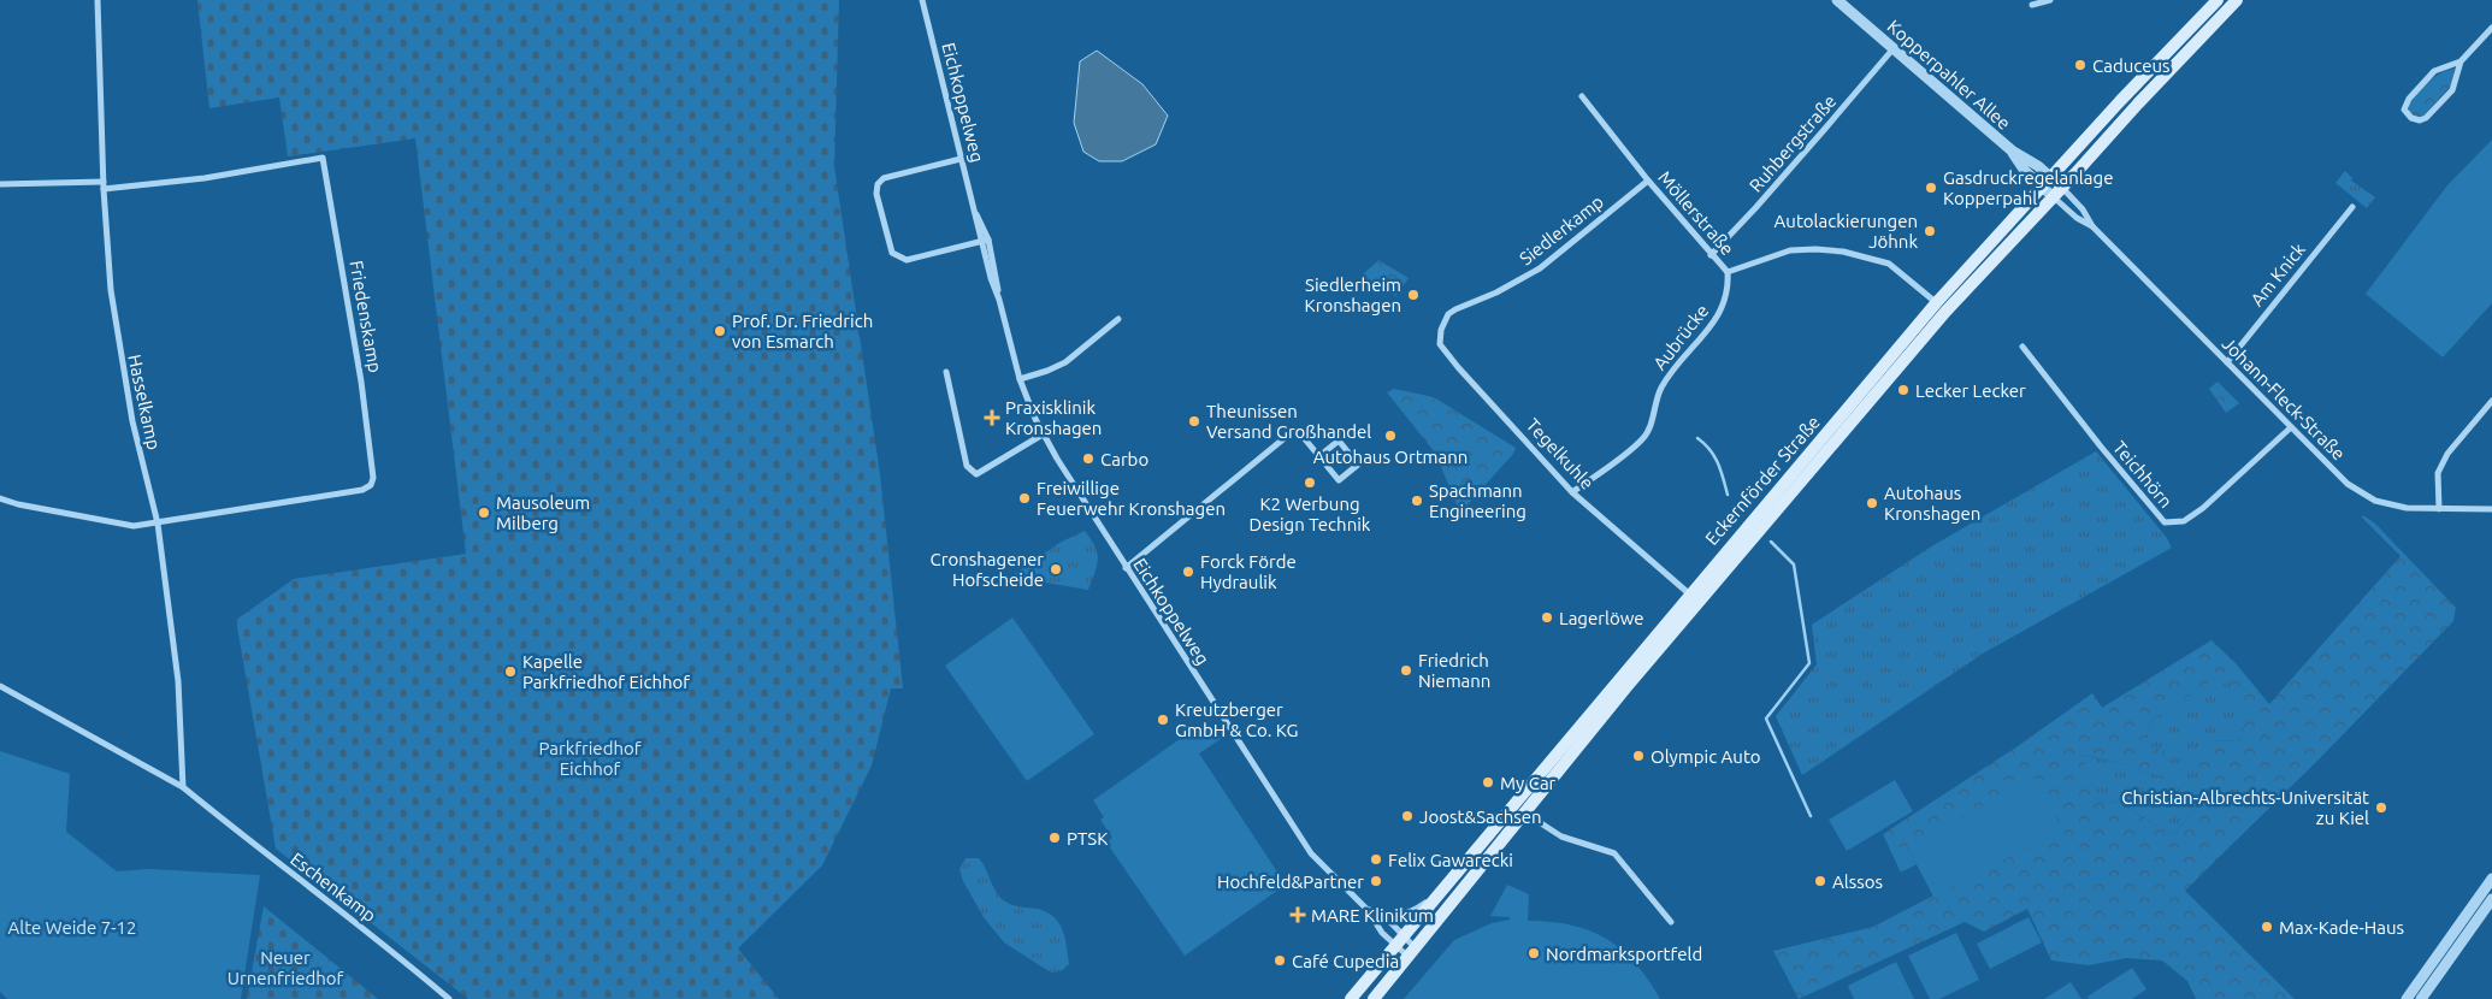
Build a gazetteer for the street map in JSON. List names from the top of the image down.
{
  "streets": {
    "main road": ["Eckernförder Straße"],
    "street": [
      "Kopperpahler Allee",
      "Eichkoppelweg",
      "Ruhbergstraße",
      "Möllerstraße",
      "Siedlerkamp",
      "Am Knick",
      "Friedenskamp",
      "Aubrücke",
      "Johann-Fleck-Straße",
      "Hasselkamp",
      "Tegelkuhle",
      "Teichhörn",
      "Eschenkamp"
    ]
  },
  "crossings": [
    ["Kopperpahler Allee", "Ruhbergstraße"],
    ["Kopperpahler Allee", "Johann-Fleck-Straße"],
    ["Kopperpahler Allee", "Eckernförder Straße"],
    ["Eichkoppelweg", "Eckernförder Straße"],
    ["Ruhbergstraße", "Möllerstraße"],
    ["Möllerstraße", "Siedlerkamp"],
    ["Möllerstraße", "Aubrücke"],
    ["Möllerstraße", "Eckernförder Straße"],
    ["Siedlerkamp", "Tegelkuhle"],
    ["Am Knick", "Johann-Fleck-Straße"],
    ["Friedenskamp", "Hasselkamp"],
    ["Aubrücke", "Tegelkuhle"],
    ["Johann-Fleck-Straße", "Teichhörn"],
    ["Johann-Fleck-Straße", "Eckernförder Straße"],
    ["Hasselkamp", "Eschenkamp"],
    ["Tegelkuhle", "Eckernförder Straße"]
  ],
  "parks": ["Parkfriedhof Eichhof", "Alte Weide 7-12", "Neuer Urnenfriedhof"],
  "places": {
    "other": [
      "Caduceus",
      "Gasdruckregelanlage Kopperpahl",
      "Autolackierungen Jöhnk",
      "Siedlerheim Kronshagen",
      "Prof. Dr. Friedrich von Esmarch",
      "Lecker Lecker",
      "Theunissen Versand Großhandel",
      "Autohaus Ortmann",
      "Carbo",
      "K2 Werbung Design Technik",
      "Freiwillige Feuerwehr Kronshagen",
      "Spachmann Engineering",
      "Autohaus Kronshagen",
      "Mausoleum Milberg",
      "Cronshagener Hofscheide",
      "Forck Förde Hydraulik",
      "Lagerlöwe",
      "Friedrich Niemann",
      "Kapelle Parkfriedhof Eichhof",
      "Kreutzberger GmbH & Co. KG",
      "Olympic Auto",
      "My Car",
      "Christian-Albrechts-Universität zu Kiel",
      "Joost&Sachsen",
      "PTSK",
      "Felix Gawarecki",
      "Hochfeld&Partner",
      "Alssos",
      "Max-Kade-Haus",
      "Nordmarksportfeld",
      "Café Cupedia"
    ],
    "health": ["Praxisklinik Kronshagen", "MARE Klinikum"]
  }
}
